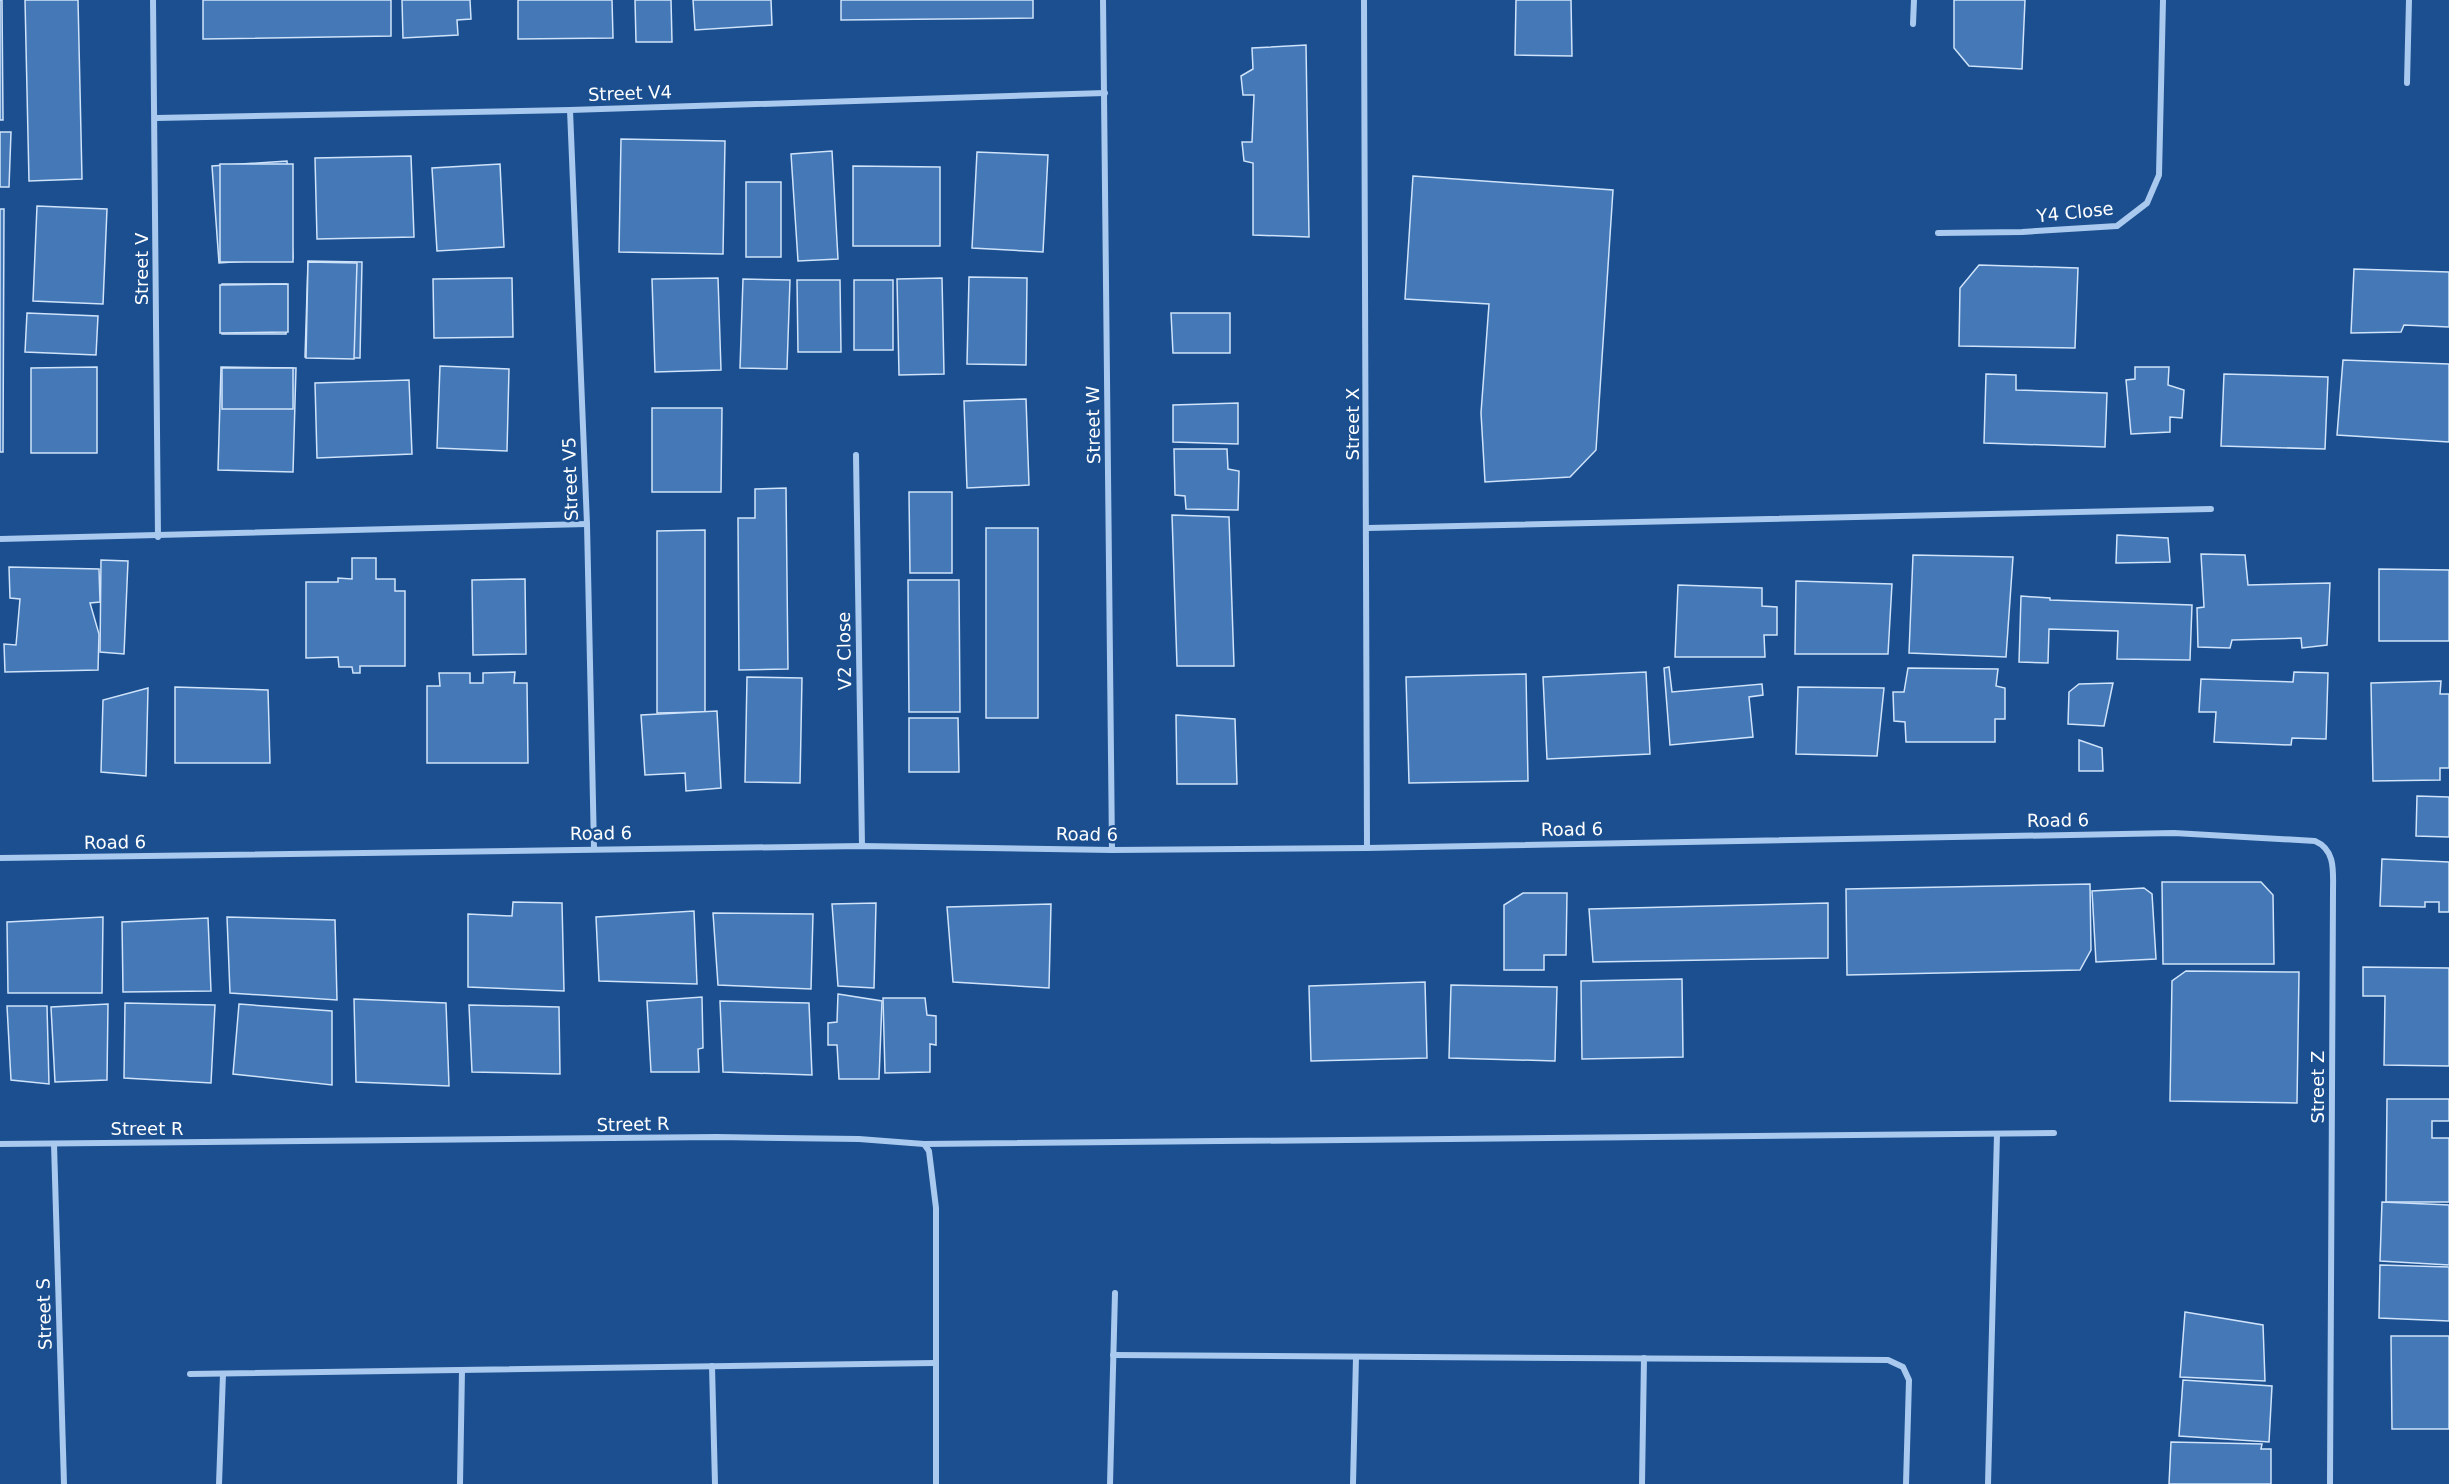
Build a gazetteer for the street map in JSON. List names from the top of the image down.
{
  "streets": {
    "street": [
      "Street V4",
      "Y4 Close",
      "Street V",
      "Street X",
      "Street W",
      "Street V5",
      "V2 Close",
      "Road 6",
      "Street Z",
      "Street R",
      "Street S"
    ]
  },
  "crossings": [
    ["Street V4", "Street V"],
    ["Street V4", "Street W"],
    ["Street V4", "Street V5"],
    ["Street X", "Road 6"],
    ["Street W", "Road 6"],
    ["Street V5", "Road 6"],
    ["V2 Close", "Road 6"],
    ["Road 6", "Street Z"],
    ["Street R", "Street S"]
  ]
}
